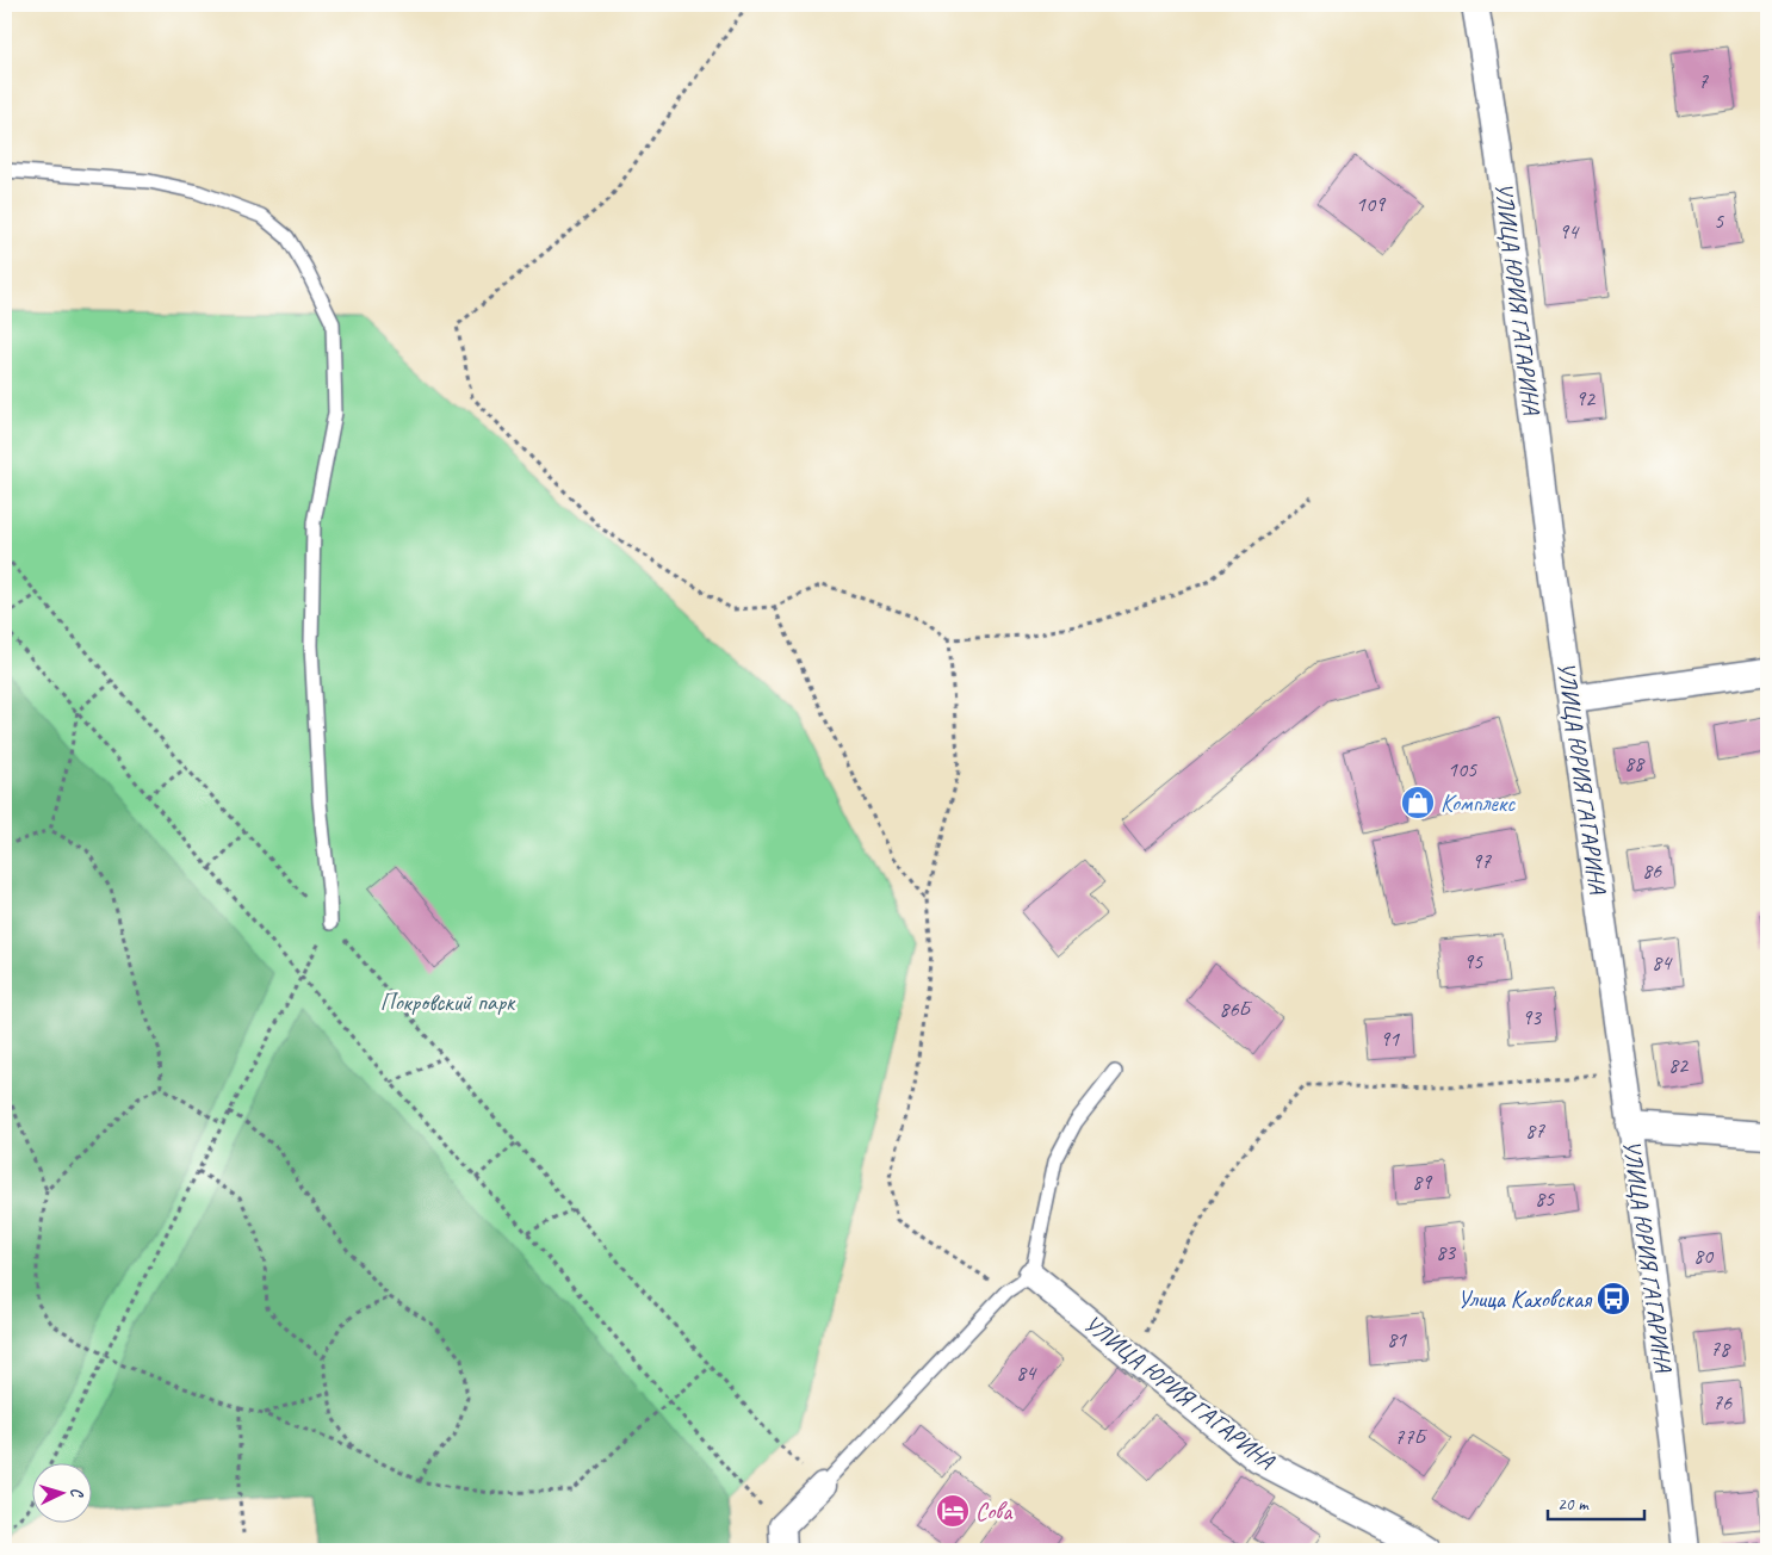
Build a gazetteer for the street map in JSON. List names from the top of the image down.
{
  "streets": {
    "street": ["УЛИЦА ЮРИЯ ГАГАРИНА"]
  },
  "parks": ["Покровский парк"],
  "places": {
    "shop": ["Комплекс"],
    "bus stop": ["Улица Каховская"],
    "hotel": ["Сова"]
  },
  "house_numbers": [
    "7",
    "109",
    "5",
    "94",
    "92",
    "88",
    "105",
    "97",
    "86",
    "95",
    "84",
    "86Б",
    "93",
    "91",
    "82",
    "87",
    "89",
    "85",
    "83",
    "80",
    "81",
    "78",
    "84",
    "76",
    "77Б"
  ],
  "scale_bar": "20 m",
  "north": "right"
}
